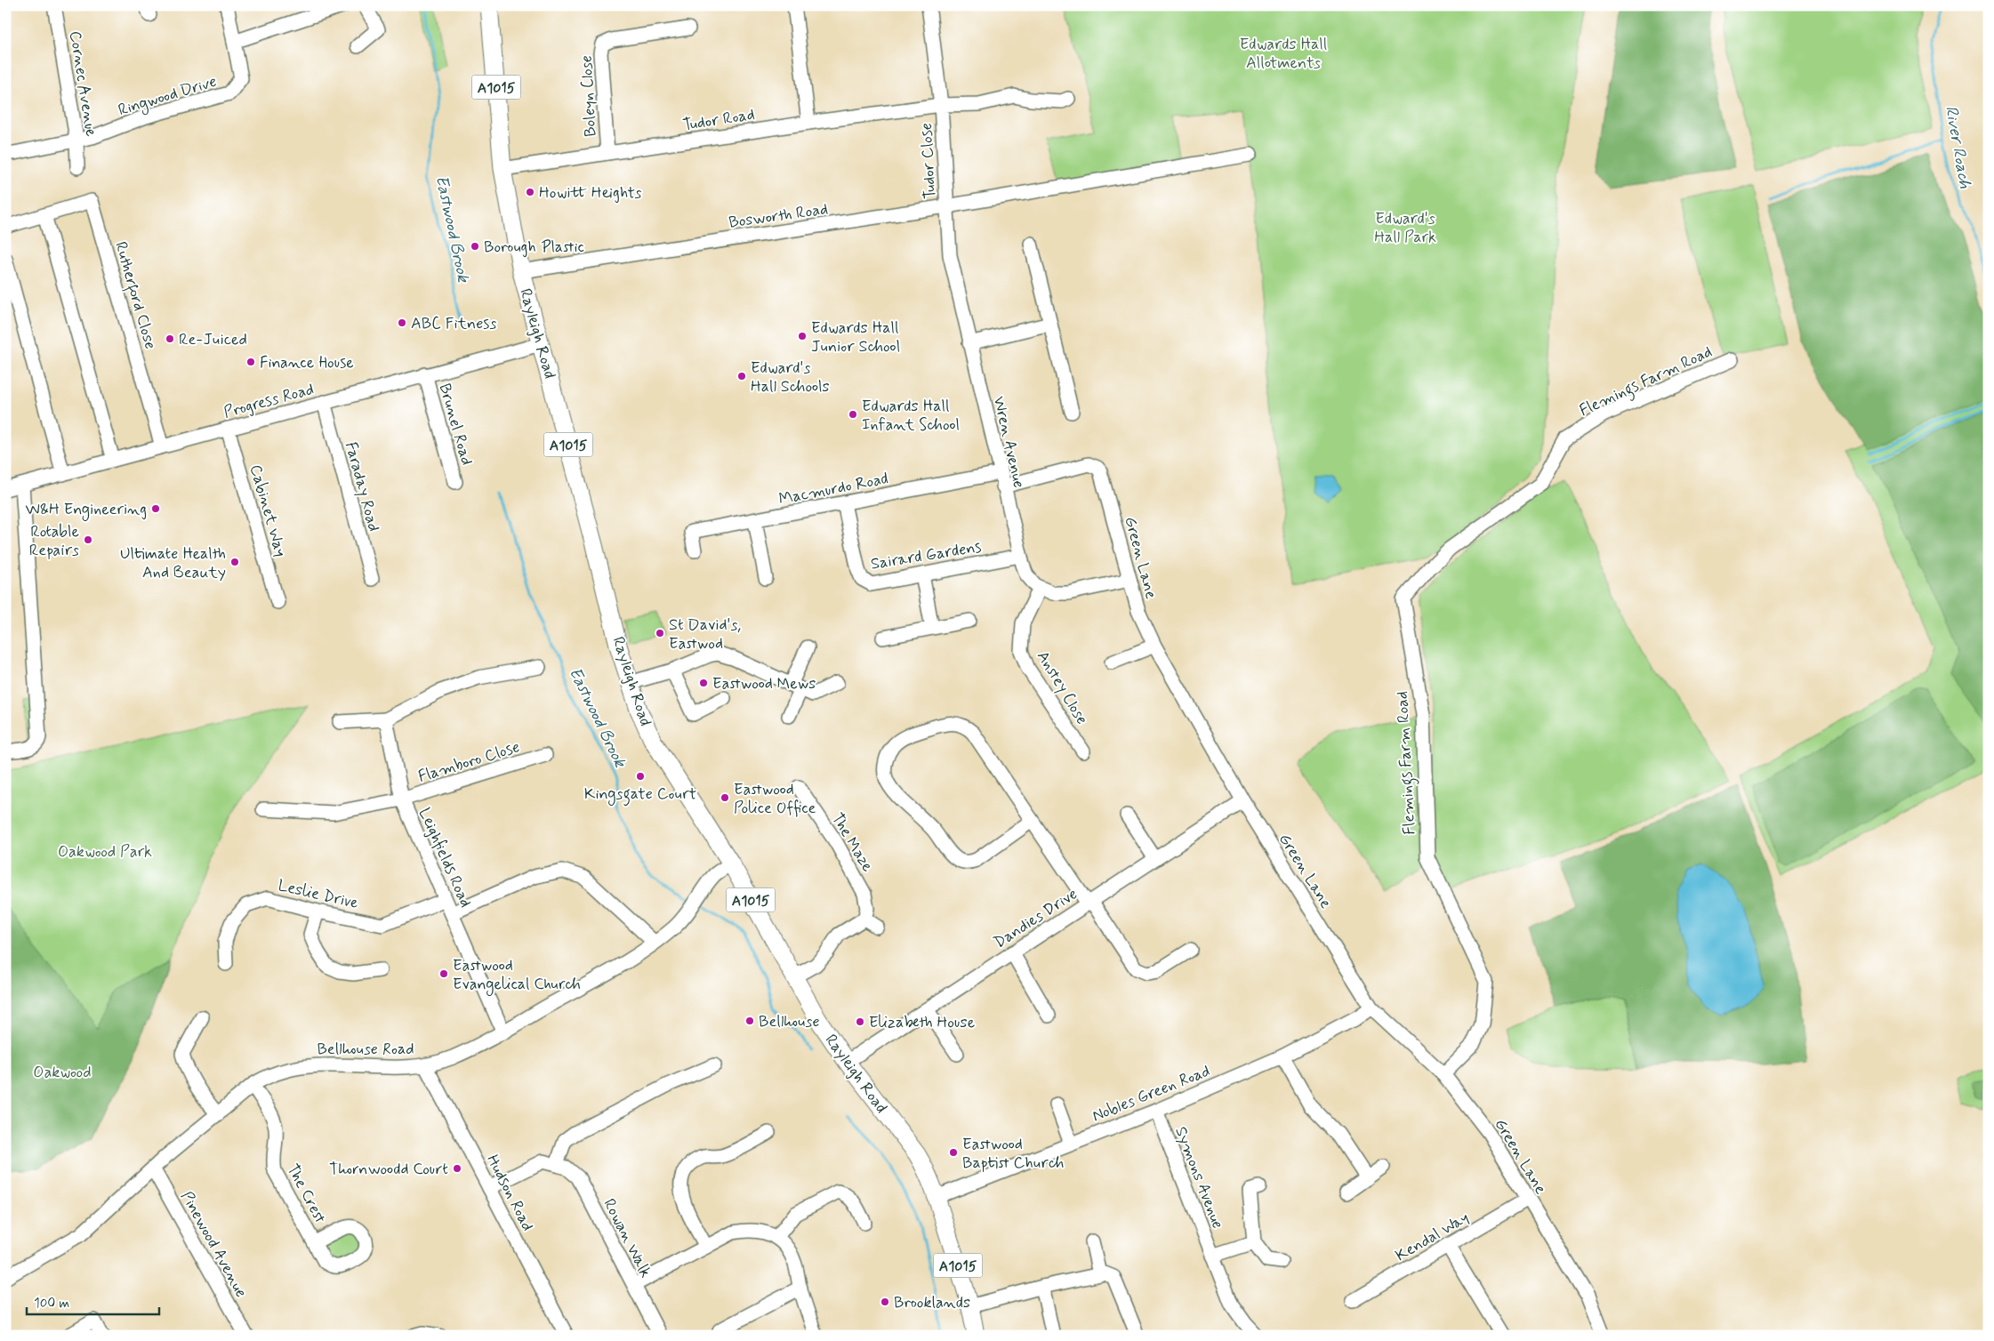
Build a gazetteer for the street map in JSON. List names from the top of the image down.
{
  "streets": {
    "main road": ["A1015", "Rayleigh Road"],
    "street": [
      "Cornec Avenue",
      "Ringwood Drive",
      "Boleyn Close",
      "Tudor Road",
      "Tudor Close",
      "Bosworth Road",
      "Rutherford Close",
      "Flemings Farm Road",
      "Progress Road",
      "Brunel Road",
      "Wren Avenue",
      "Faraday Road",
      "Macmurdo Road",
      "Cabinet Way",
      "Sairard Gardens",
      "Green Lane",
      "Anstey Close",
      "Flamboro Close",
      "The Maze",
      "Leighfields Road",
      "Leslie Drive",
      "Dandies Drive",
      "Bellhouse Road",
      "Nobles Green Road",
      "Symons Avenue",
      "Hudson Road",
      "The Crest",
      "Kendal Way",
      "Rowan Walk",
      "Pinewood Avenue"
    ]
  },
  "crossings": [
    ["Cornec Avenue", "Ringwood Drive"],
    ["Boleyn Close", "Tudor Road"],
    ["Tudor Road", "Tudor Close"],
    ["Tudor Road", "Rayleigh Road"],
    ["Tudor Close", "Bosworth Road"],
    ["Tudor Close", "Wren Avenue"],
    ["Bosworth Road", "Rayleigh Road"],
    ["Bosworth Road", "Wren Avenue"],
    ["Rutherford Close", "Progress Road"],
    ["Rayleigh Road", "Progress Road"],
    ["Rayleigh Road", "Dandies Drive"],
    ["Rayleigh Road", "Bellhouse Road"],
    ["Rayleigh Road", "Nobles Green Road"],
    ["Flemings Farm Road", "Green Lane"],
    ["Progress Road", "Brunel Road"],
    ["Progress Road", "Faraday Road"],
    ["Progress Road", "Cabinet Way"],
    ["Wren Avenue", "Macmurdo Road"],
    ["Wren Avenue", "Sairard Gardens"],
    ["Wren Avenue", "Green Lane"],
    ["Wren Avenue", "Anstey Close"],
    ["Macmurdo Road", "Sairard Gardens"],
    ["Green Lane", "Dandies Drive"],
    ["Green Lane", "Nobles Green Road"],
    ["Green Lane", "Kendal Way"],
    ["Flamboro Close", "Leighfields Road"],
    ["Leighfields Road", "Leslie Drive"],
    ["Leighfields Road", "Bellhouse Road"],
    ["Bellhouse Road", "Hudson Road"],
    ["Bellhouse Road", "The Crest"],
    ["Bellhouse Road", "Pinewood Avenue"],
    ["Nobles Green Road", "Symons Avenue"]
  ],
  "water": ["River Roach", "Eastwood Brook"],
  "parks": [
    "Edwards Hall Allotments",
    "Edward's Hall Park",
    "Oakwood Park",
    "Oakwood"
  ],
  "places": [
    "Howitt Heights",
    "Borough Plastic",
    "ABC Fitness",
    "Edwards Hall Junior School",
    "Re-Juiced",
    "Finance House",
    "Edward's Hall Schools",
    "Edwards Hall Infant School",
    "W&H Engineering",
    "Rotable Repairs",
    "Ultimate Health And Beauty",
    "St David's, Eastwod",
    "Eastwood Mews",
    "Kingsgate Court",
    "Eastwood Police Office",
    "Eastwood Evangelical Church",
    "Bellhouse",
    "Elizabeth House",
    "Eastwood Baptist Church",
    "Thornwoodd Court",
    "Brooklands"
  ],
  "scale_bar": "100 m"
}
